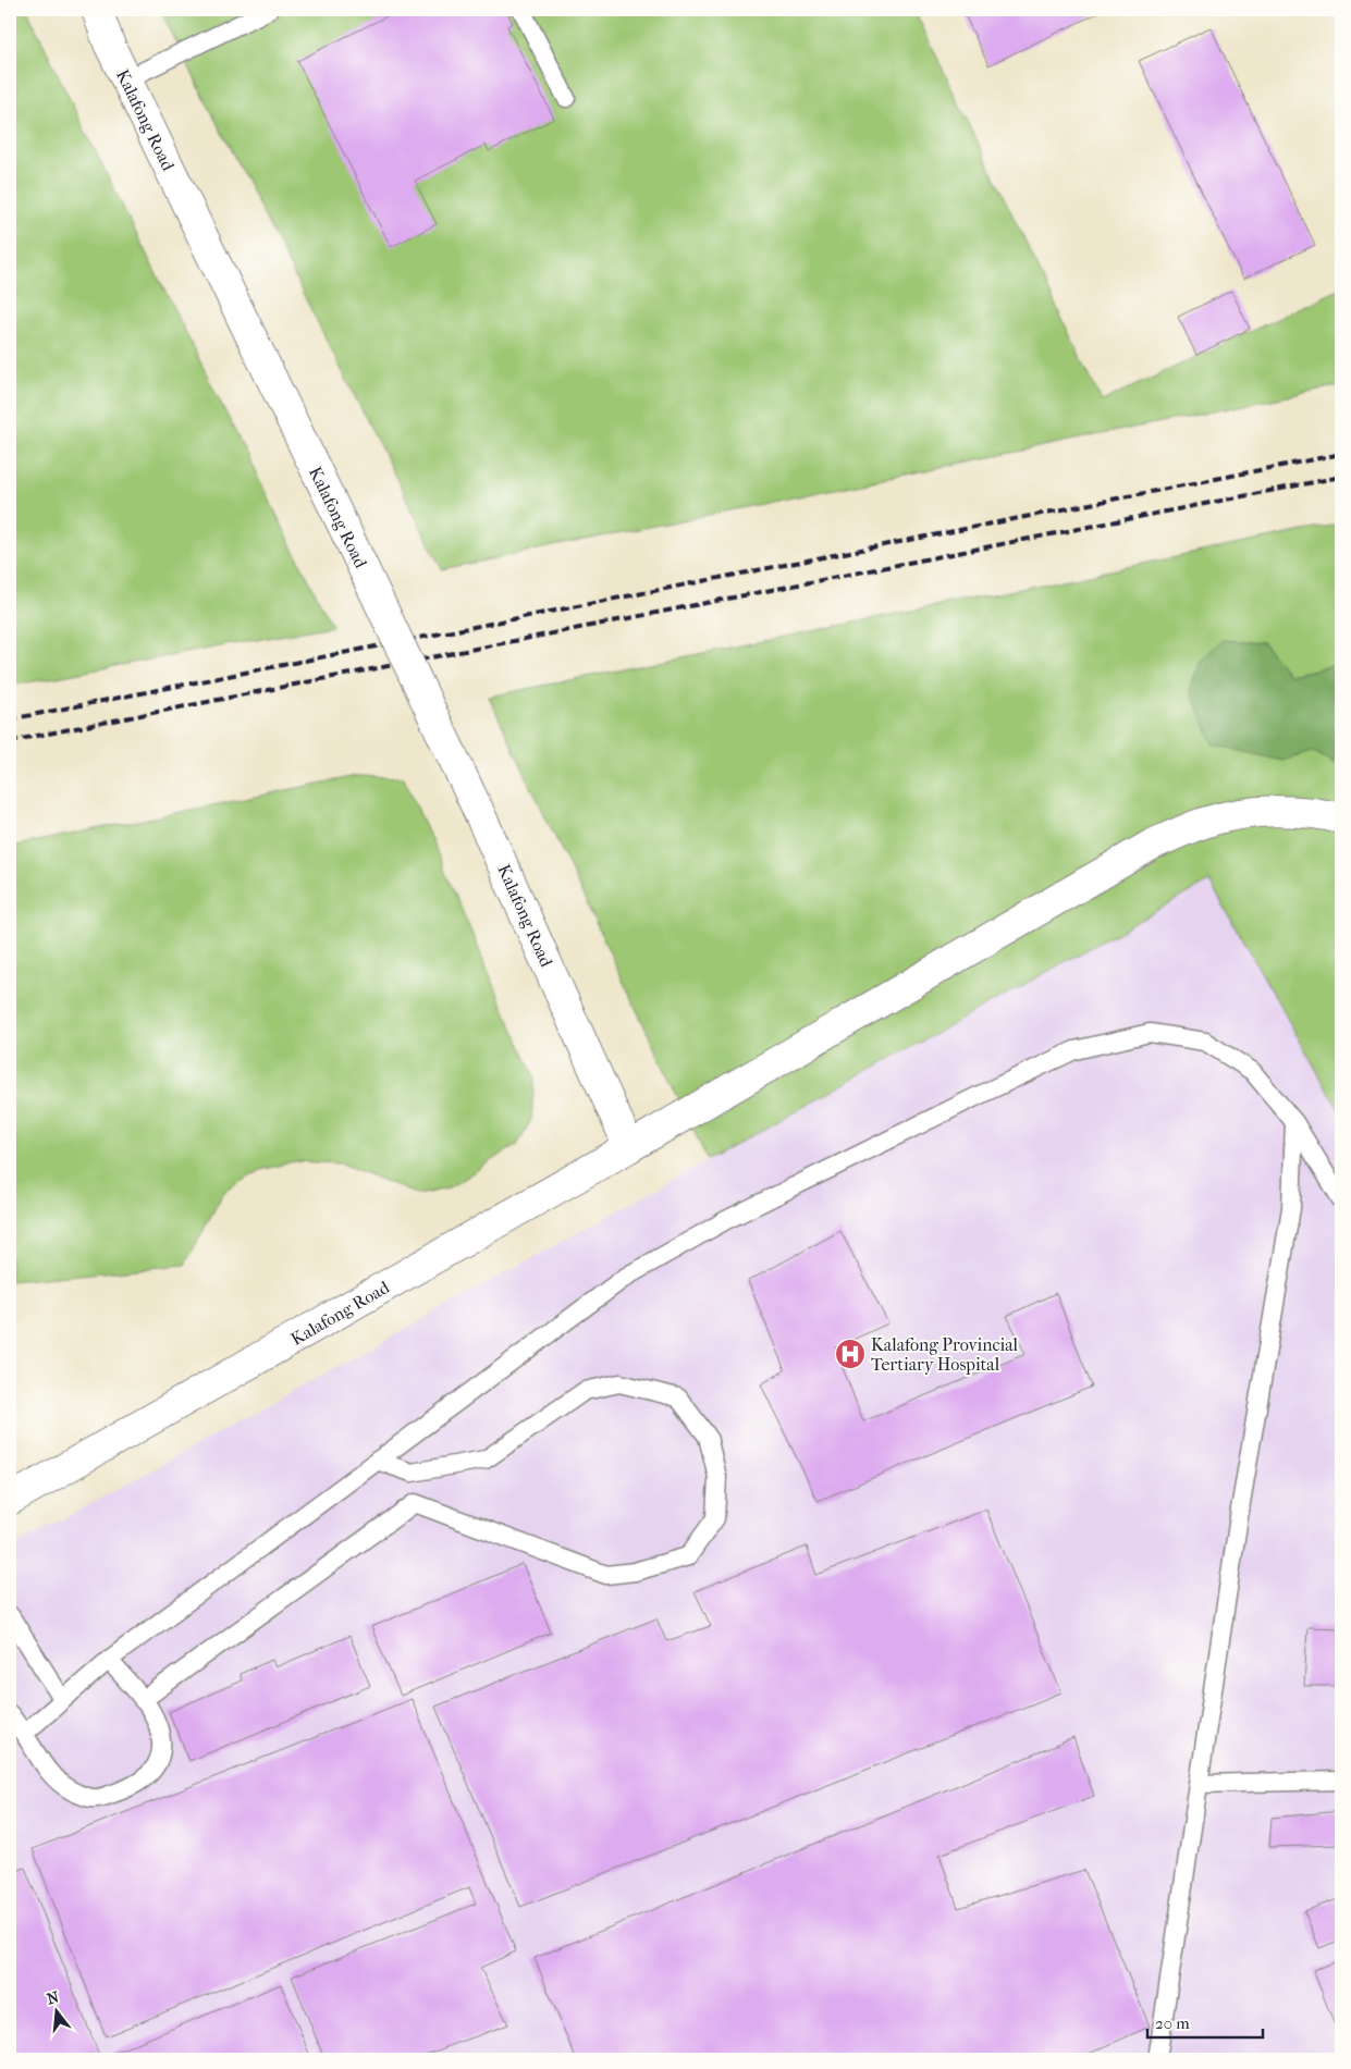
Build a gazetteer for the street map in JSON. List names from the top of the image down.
{
  "streets": {
    "street": ["Kalafong Road"]
  },
  "places": {
    "hospital": ["Kalafong Provincial Tertiary Hospital"]
  },
  "scale_bar": "20 m",
  "north": "top"
}
